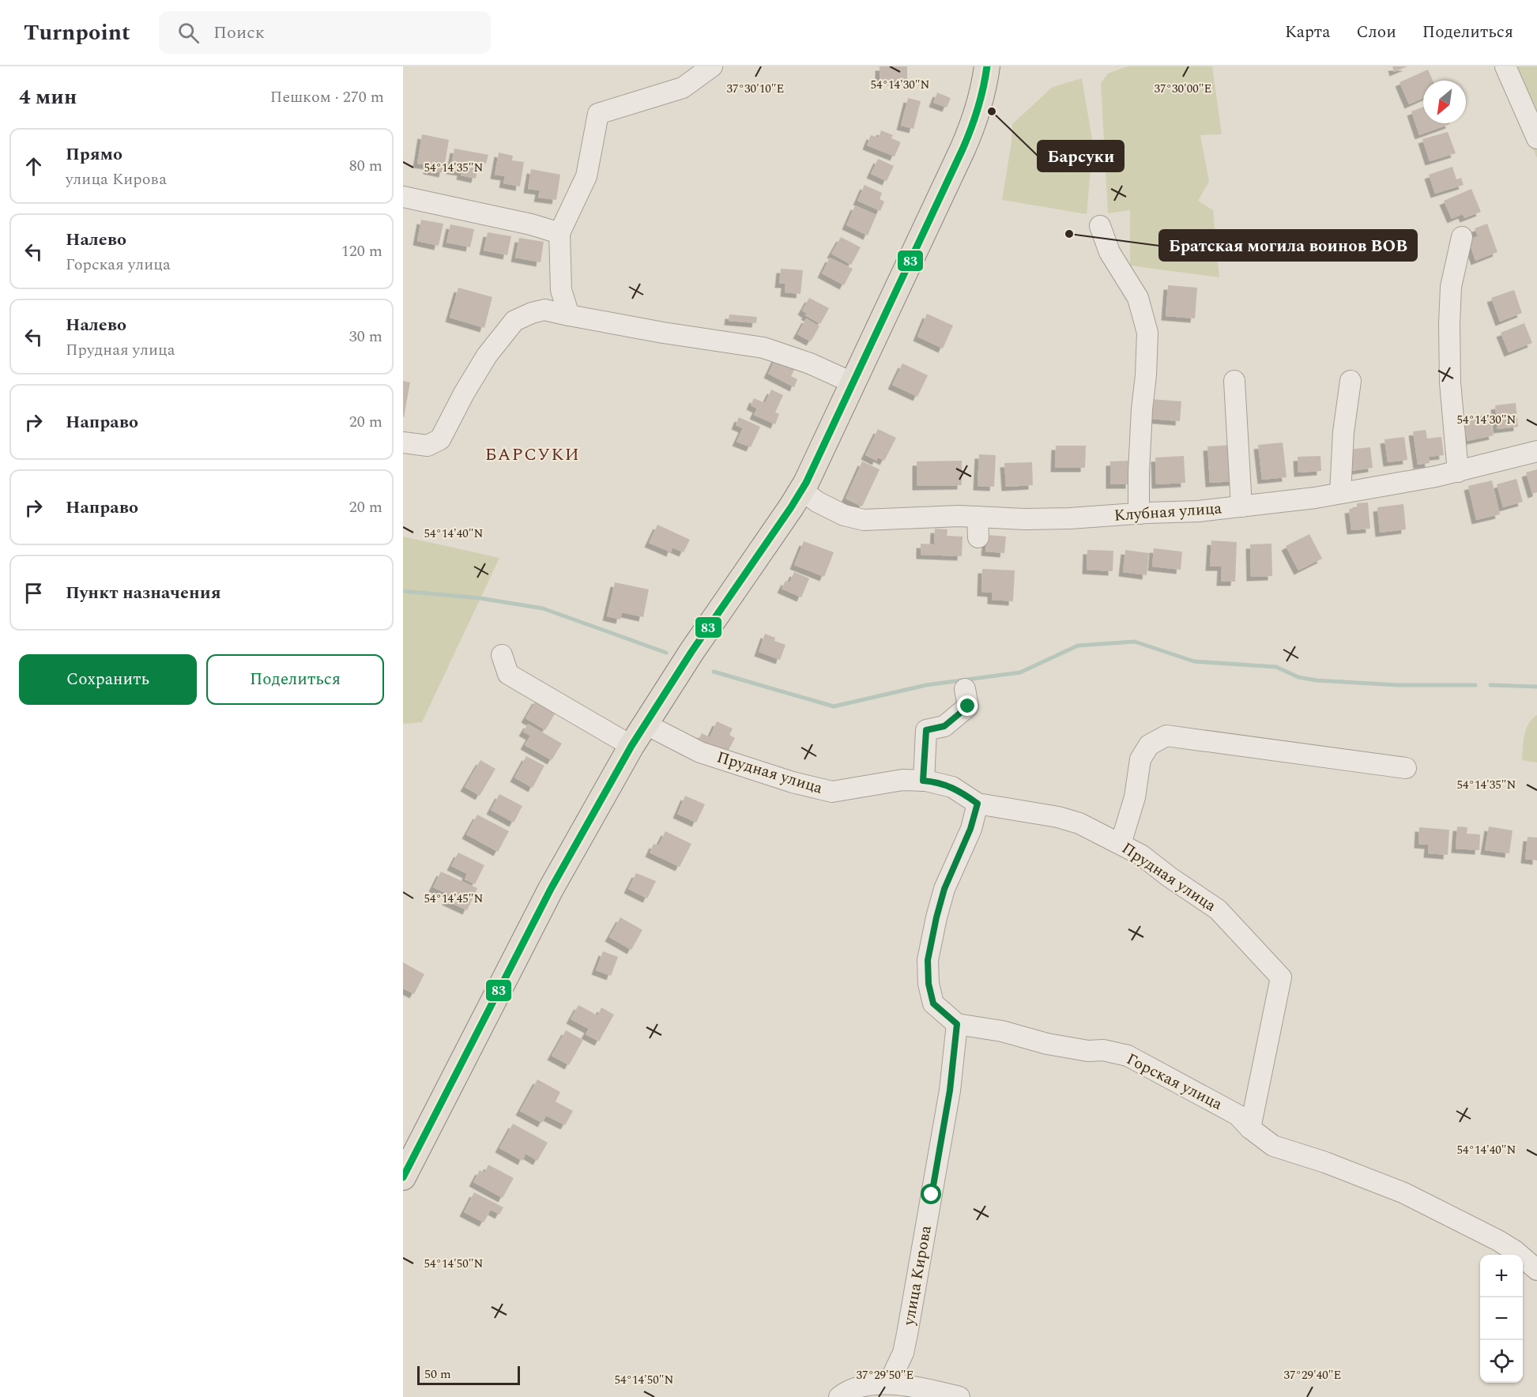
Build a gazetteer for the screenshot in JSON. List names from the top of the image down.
{
  "streets": {
    "street": [
      "Клубная улица",
      "Прудная улица",
      "Горская улица",
      "улица Кирова"
    ]
  },
  "crossings": [
    ["Прудная улица", "Горская улица"],
    ["Горская улица", "улица Кирова"]
  ],
  "districts": ["БАРСУКИ"],
  "places": ["Барсуки", "Братская могила воинов ВОВ"],
  "lines": ["transit line 83"],
  "scale_bar": "50 m",
  "north": "bottom left",
  "page": {
    "header": "Turnpoint",
    "search": "Поиск",
    "nav": ["Карта", "Слои", "Поделиться"],
    "heading": ["4 мин", "Пешком · 270 m"],
    "list": [
      ["Прямо", "улица Кирова", "80 m"],
      ["Налево", "Горская улица", "120 m"],
      ["Налево", "Прудная улица", "30 m"],
      ["Направо", "20 m"],
      ["Направо", "20 m"],
      "Пункт назначения"
    ],
    "buttons": ["Сохранить", "Поделиться"],
    "map_buttons": ["+", "−"],
    "scale": "50 m"
  },
  "coordinates": [
    "54°14'30\"N",
    "37°30'10\"E",
    "37°30'00\"E",
    "54°14'35\"N",
    "54°14'40\"N",
    "54°14'45\"N",
    "54°14'50\"N",
    "37°29'50\"E",
    "37°29'40\"E"
  ]
}
